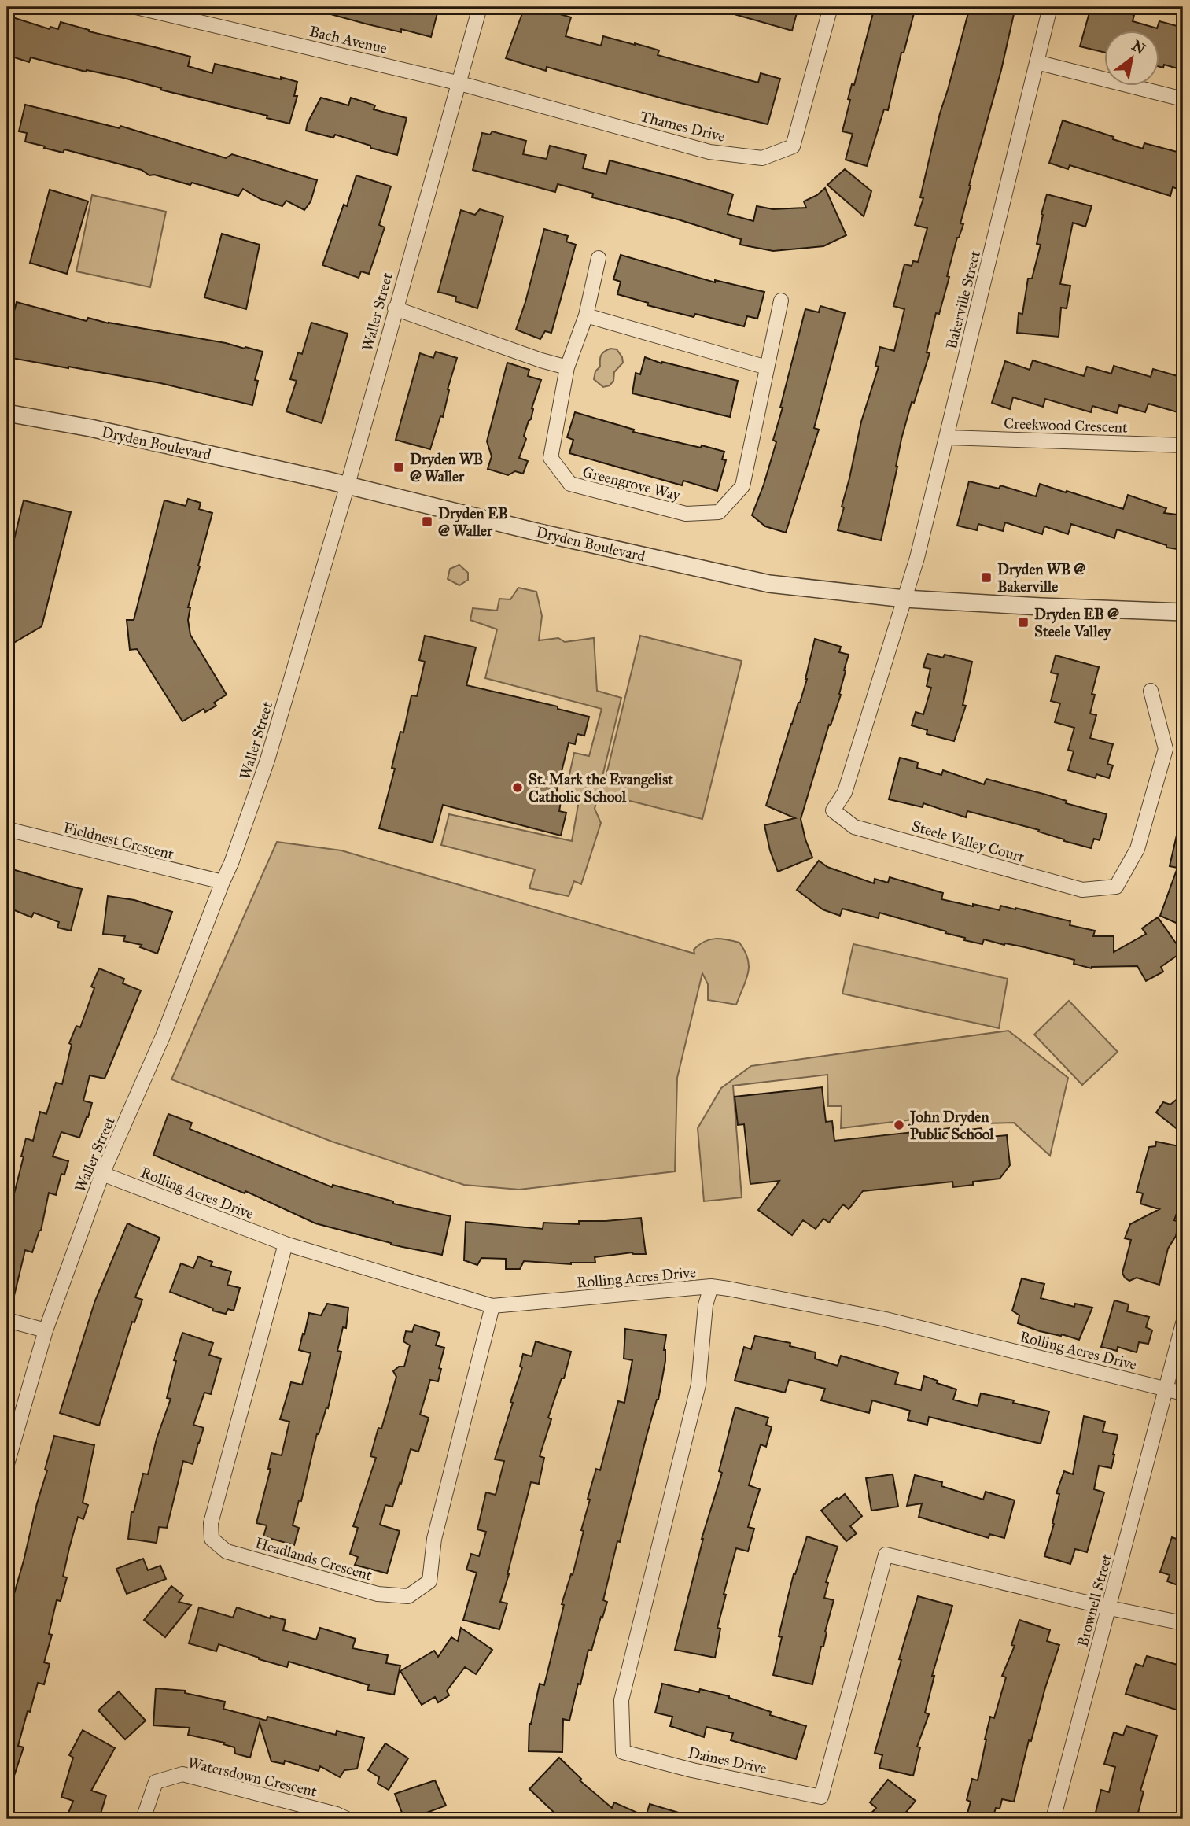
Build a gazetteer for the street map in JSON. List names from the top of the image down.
{
  "streets": {
    "street": [
      "Bach Avenue",
      "Thames Drive",
      "Bakerville Street",
      "Waller Street",
      "Creekwood Crescent",
      "Dryden Boulevard",
      "Greengrove Way",
      "Fieldnest Crescent",
      "Steele Valley Court",
      "Rolling Acres Drive",
      "Headlands Crescent",
      "Brownell Street",
      "Daines Drive",
      "Watersdown Crescent"
    ]
  },
  "crossings": [
    ["Bach Avenue", "Thames Drive"],
    ["Bach Avenue", "Waller Street"],
    ["Thames Drive", "Waller Street"],
    ["Bakerville Street", "Creekwood Crescent"],
    ["Bakerville Street", "Dryden Boulevard"],
    ["Bakerville Street", "Steele Valley Court"],
    ["Waller Street", "Dryden Boulevard"],
    ["Waller Street", "Fieldnest Crescent"],
    ["Waller Street", "Rolling Acres Drive"],
    ["Dryden Boulevard", "Steele Valley Court"],
    ["Rolling Acres Drive", "Headlands Crescent"],
    ["Rolling Acres Drive", "Brownell Street"],
    ["Rolling Acres Drive", "Daines Drive"],
    ["Brownell Street", "Daines Drive"]
  ],
  "places": {
    "transit": [
      "Dryden WB @ Waller",
      "Dryden EB @ Waller",
      "Dryden WB @ Bakerville",
      "Dryden EB @ Steele Valley"
    ],
    "other": ["St. Mark the Evangelist Catholic School", "John Dryden Public School"]
  },
  "north": "top right"
}
